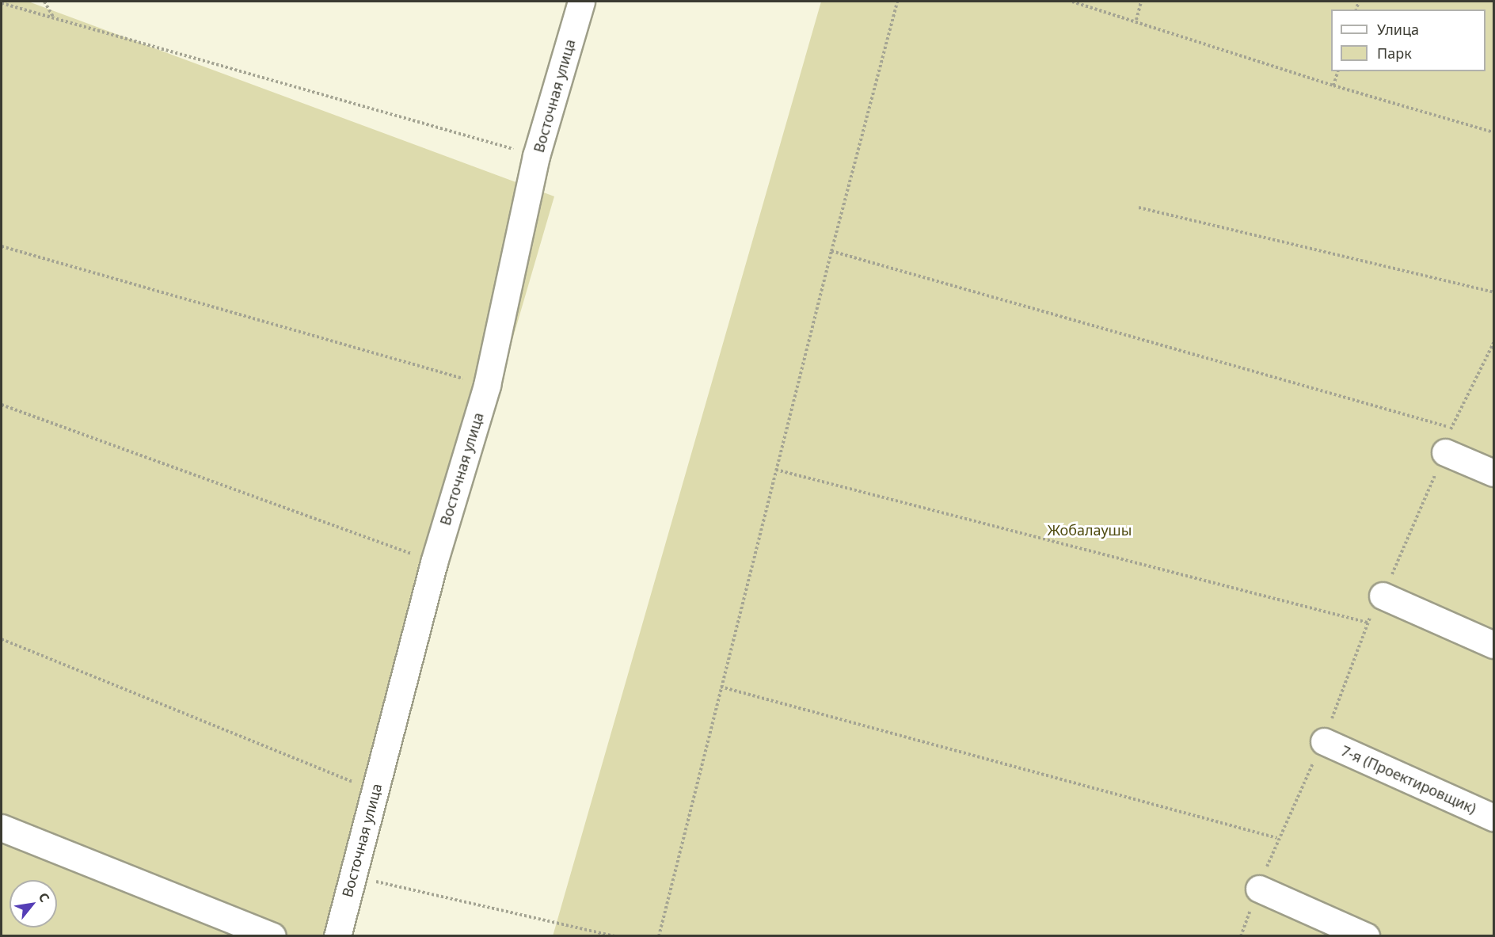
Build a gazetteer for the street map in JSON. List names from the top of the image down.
{
  "streets": {
    "main road": ["Восточная улица", "7-я (Проектировщик)"]
  },
  "parks": ["Жобалаушы"],
  "legend": ["Улица", "Парк"],
  "north": "top right"
}
